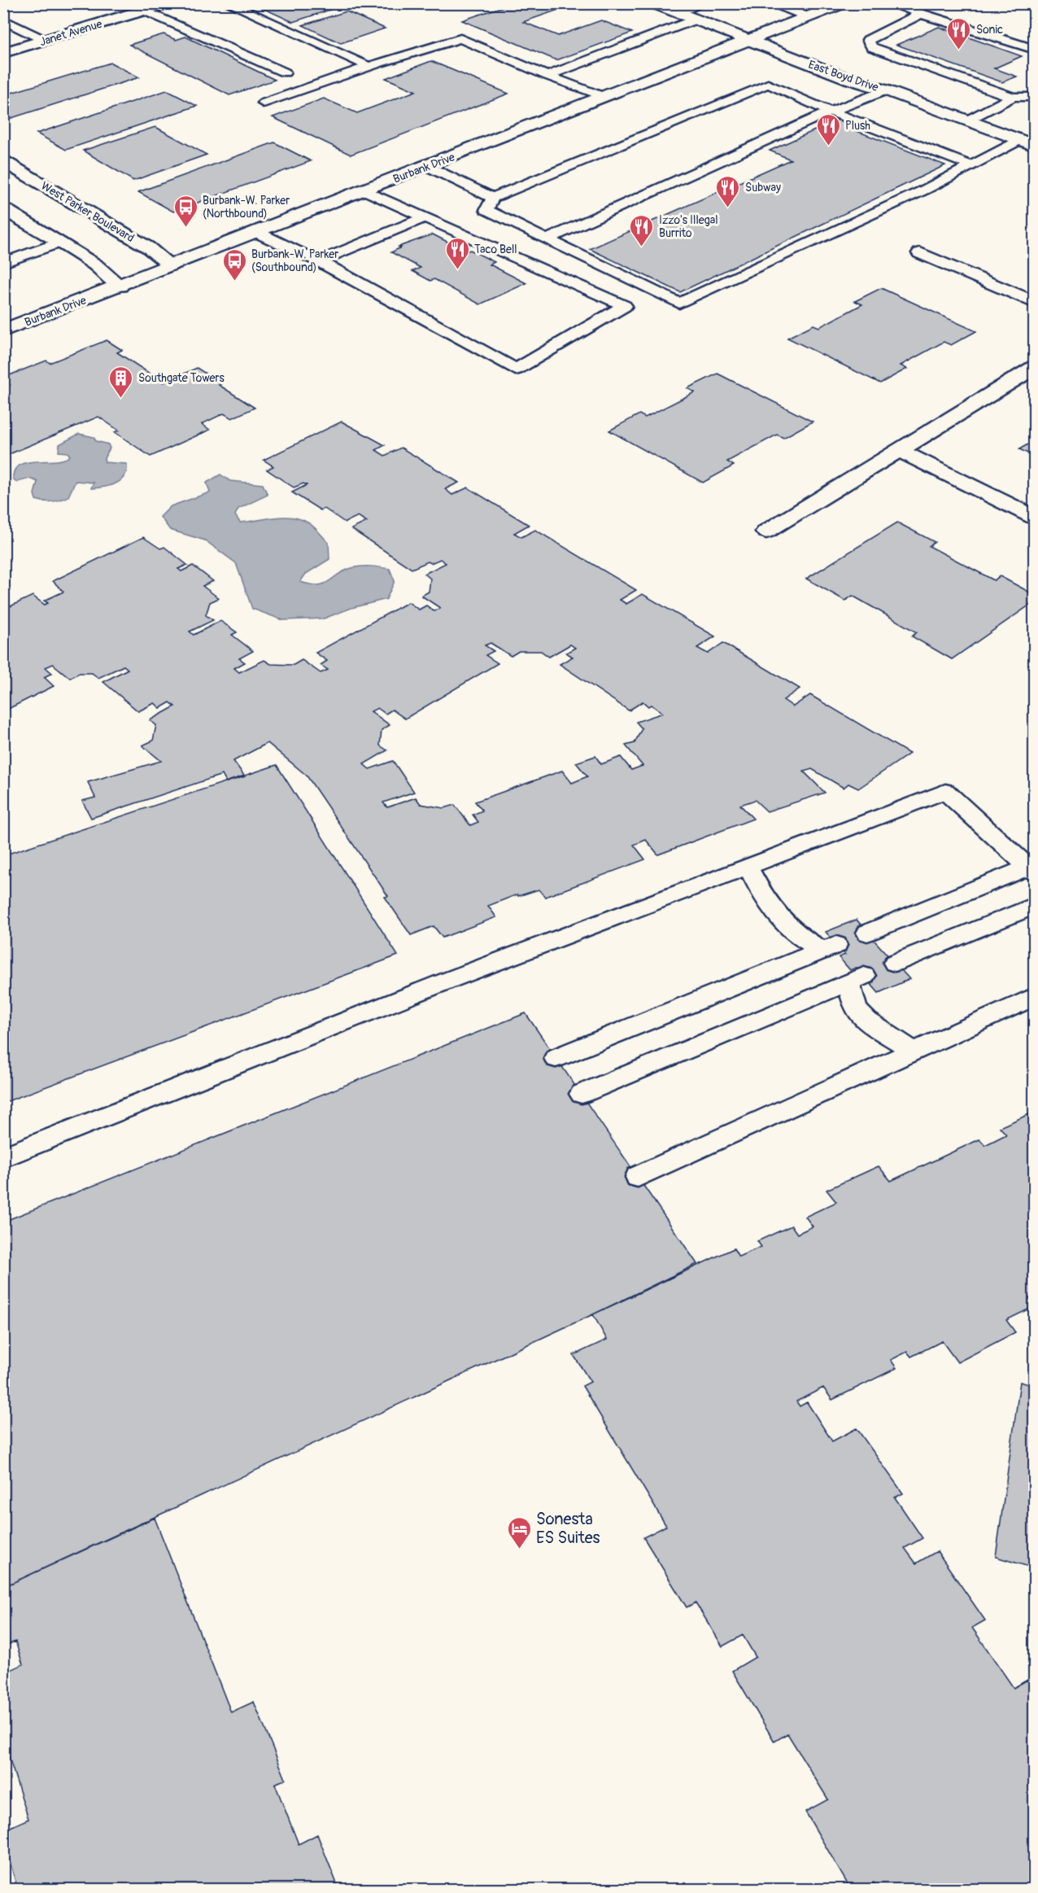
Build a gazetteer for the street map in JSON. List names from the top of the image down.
{
  "streets": {
    "street": [
      "Janet Avenue",
      "East Boyd Drive",
      "Burbank Drive",
      "West Parker Boulevard"
    ]
  },
  "crossings": [
    ["East Boyd Drive", "Burbank Drive"],
    ["Burbank Drive", "West Parker Boulevard"]
  ],
  "places": {
    "restaurant": [
      "Sonic",
      "Plush",
      "Subway",
      "Izzo's Illegal Burrito",
      "Taco Bell"
    ],
    "bus stop": ["Burbank-W. Parker (Northbound)", "Burbank-W. Parker (Southbound)"],
    "building": ["Southgate Towers"],
    "hotel": ["Sonesta ES Suites"]
  }
}
